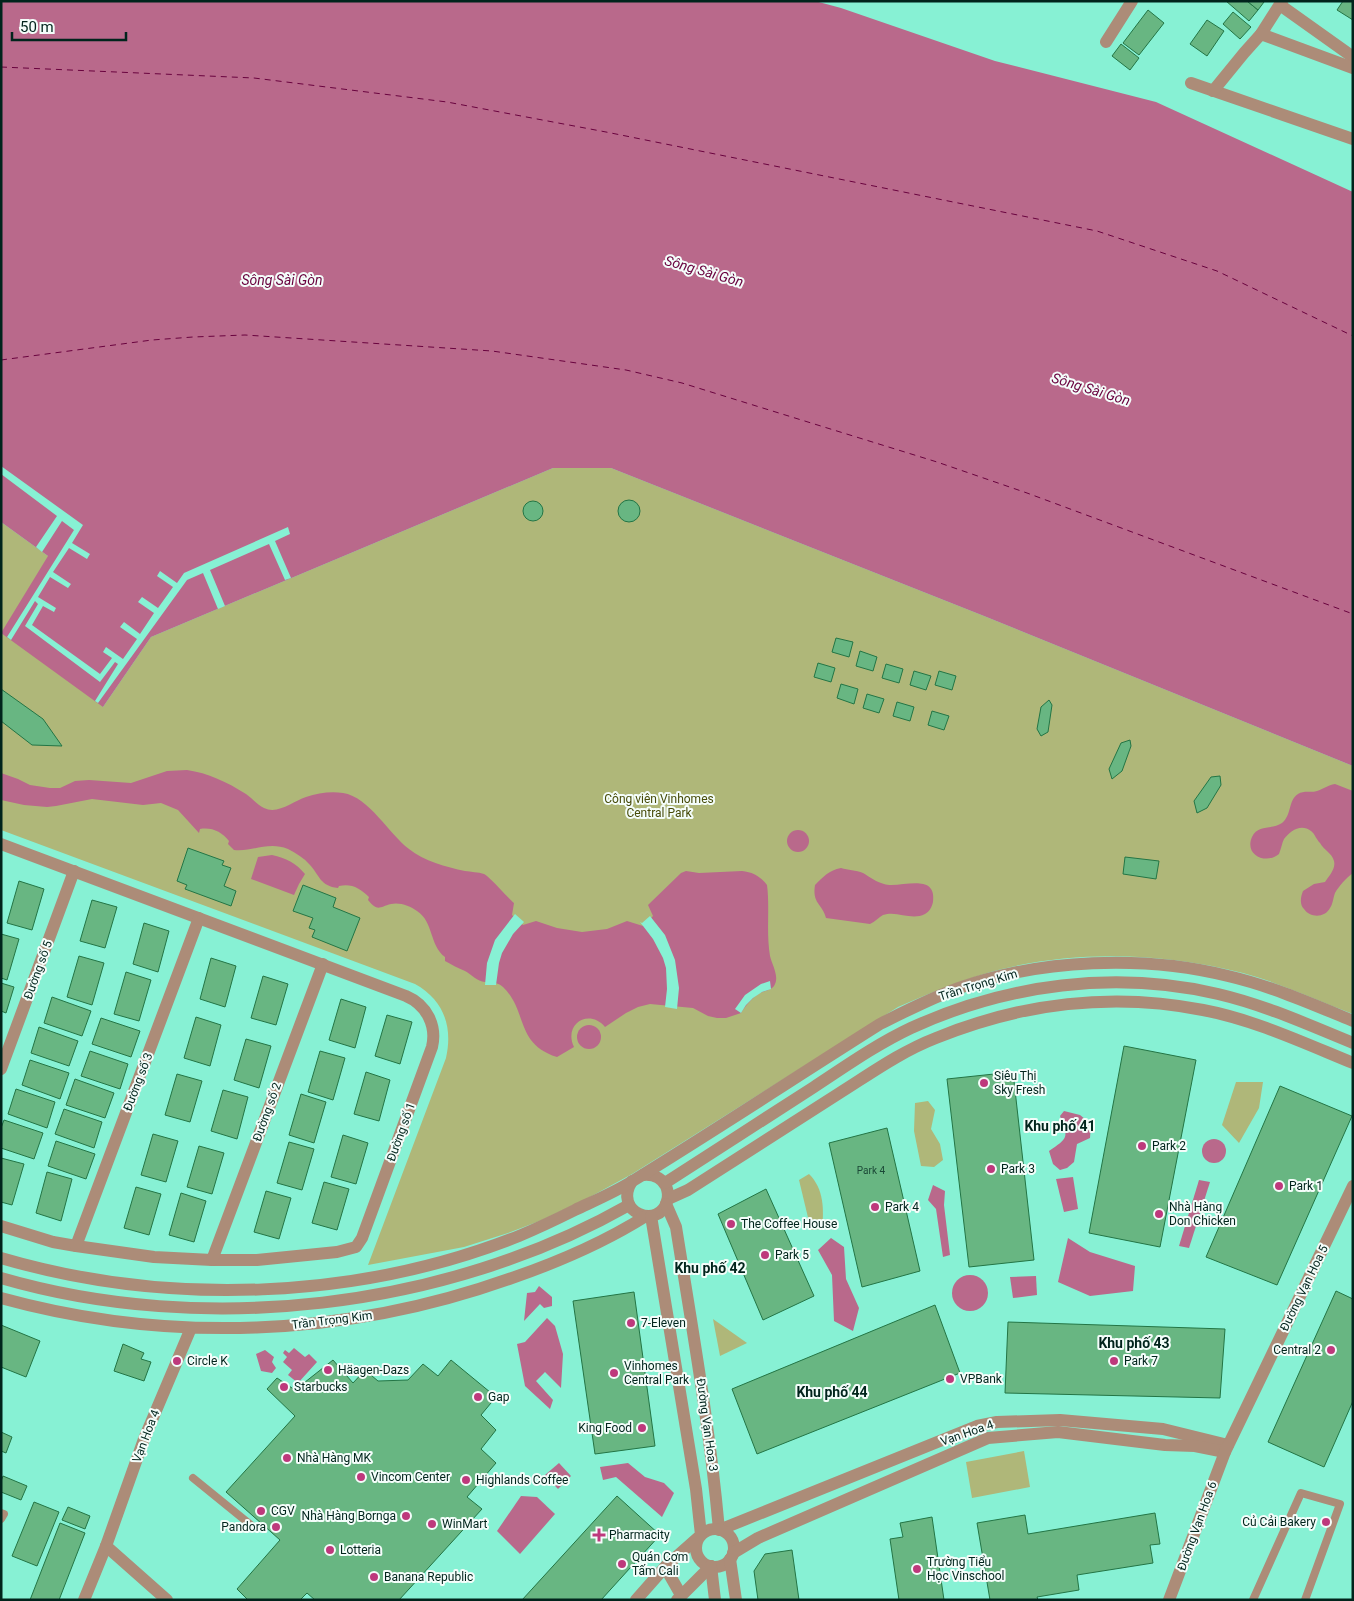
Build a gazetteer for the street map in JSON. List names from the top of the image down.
{
  "streets": {
    "street": [
      "Đường số 5",
      "Trần Trọng Kim",
      "Đường số 3",
      "Đường số 2",
      "Đường số 1",
      "Đường Vạn Hoa 5",
      "Đường Vạn Hoa 3",
      "Vạn Hoa 4",
      "Đường Vạn Hoa 6"
    ]
  },
  "crossings": [
    ["Trần Trọng Kim", "Đường Vạn Hoa 3"],
    ["Trần Trọng Kim", "Vạn Hoa 4"],
    ["Đường số 2", "Đường số 1"],
    ["Đường Vạn Hoa 5", "Vạn Hoa 4"],
    ["Đường Vạn Hoa 5", "Đường Vạn Hoa 6"],
    ["Đường Vạn Hoa 3", "Vạn Hoa 4"],
    ["Vạn Hoa 4", "Đường Vạn Hoa 6"]
  ],
  "districts": [
    "Khu phố 41",
    "Khu phố 42",
    "Khu phố 43",
    "Khu phố 44"
  ],
  "water": ["Sông Sài Gòn"],
  "parks": ["Công viên Vinhomes Central Park"],
  "places": {
    "other": [
      "Siêu Thị Sky Fresh",
      "Park 2",
      "Park 3",
      "Park 1",
      "Park 4",
      "Nhà Hàng Don Chicken",
      "The Coffee House",
      "Park 5",
      "7-Eleven",
      "Central 2",
      "Circle K",
      "Park 7",
      "Häagen-Dazs",
      "Vinhomes Central Park",
      "VPBank",
      "Starbucks",
      "Gap",
      "King Food",
      "Nhà Hàng MK",
      "Vincom Center",
      "Highlands Coffee",
      "CGV",
      "Nhà Hàng Bornga",
      "Củ Cải Bakery",
      "WinMart",
      "Pandora",
      "Lotteria",
      "Quán Cơm Tấm Cali",
      "Trường Tiểu Học Vinschool",
      "Banana Republic"
    ],
    "health": ["Pharmacity"]
  },
  "house_numbers": ["Park 4"],
  "scale_bar": "50 m"
}
